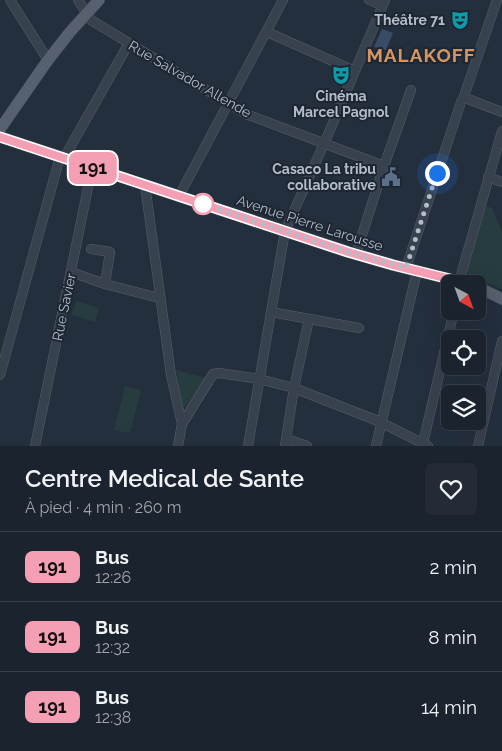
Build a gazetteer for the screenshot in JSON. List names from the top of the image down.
{
  "streets": {
    "main road": ["Avenue Pierre Larousse"],
    "street": ["Rue Salvador Allende", "Rue Savier"]
  },
  "crossings": [
    ["Avenue Pierre Larousse", "Rue Savier"]
  ],
  "districts": ["MALAKOFF"],
  "places": {
    "theatre": ["Théâtre 71", "Cinéma Marcel Pagnol"],
    "public building": ["Casaco La tribu collaborative"]
  },
  "lines": ["bus line 191"],
  "north": "bottom right",
  "page": {
    "on_map": "191",
    "heading": ["Centre Medical de Sante", "À pied · 4 min · 260 m"],
    "list": [
      {
        "mark": "191",
        "name": "Bus",
        "note": "12:26",
        "value": "2 min"
      },
      {
        "mark": "191",
        "name": "Bus",
        "note": "12:32",
        "value": "8 min"
      },
      {
        "mark": "191",
        "name": "Bus",
        "note": "12:38",
        "value": "14 min"
      }
    ]
  }
}
